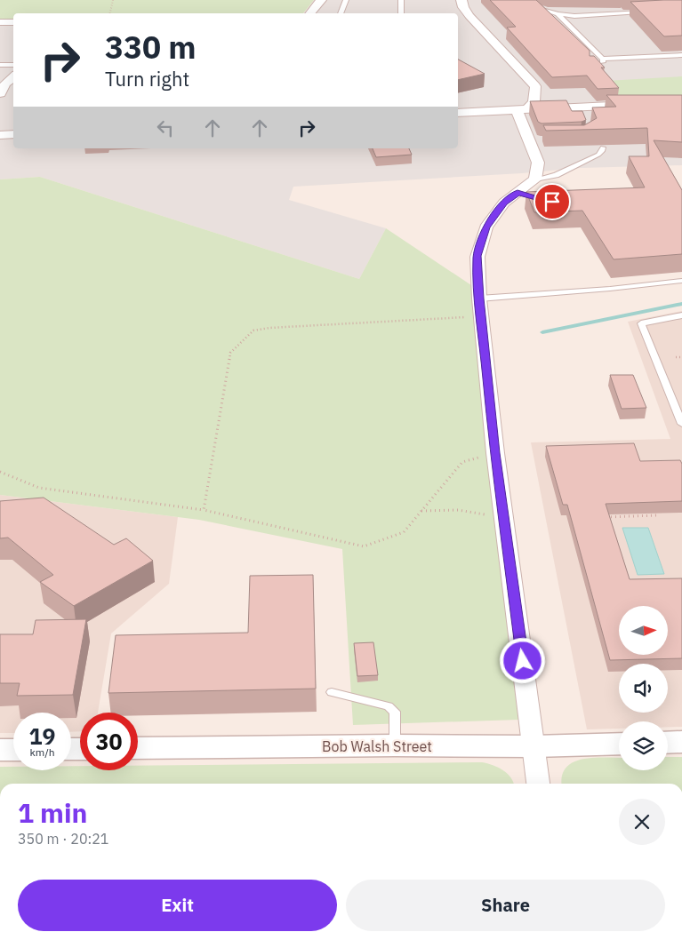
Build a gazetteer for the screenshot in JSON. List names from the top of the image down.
{
  "streets": {
    "street": ["Bob Walsh Street"]
  },
  "north": "right",
  "page": {
    "turn": ["330 m", "Turn right"],
    "speed": "19 km/h",
    "limit": "30",
    "heading": ["1 min", "350 m · 20:21"],
    "buttons": ["Exit", "Share"]
  }
}
